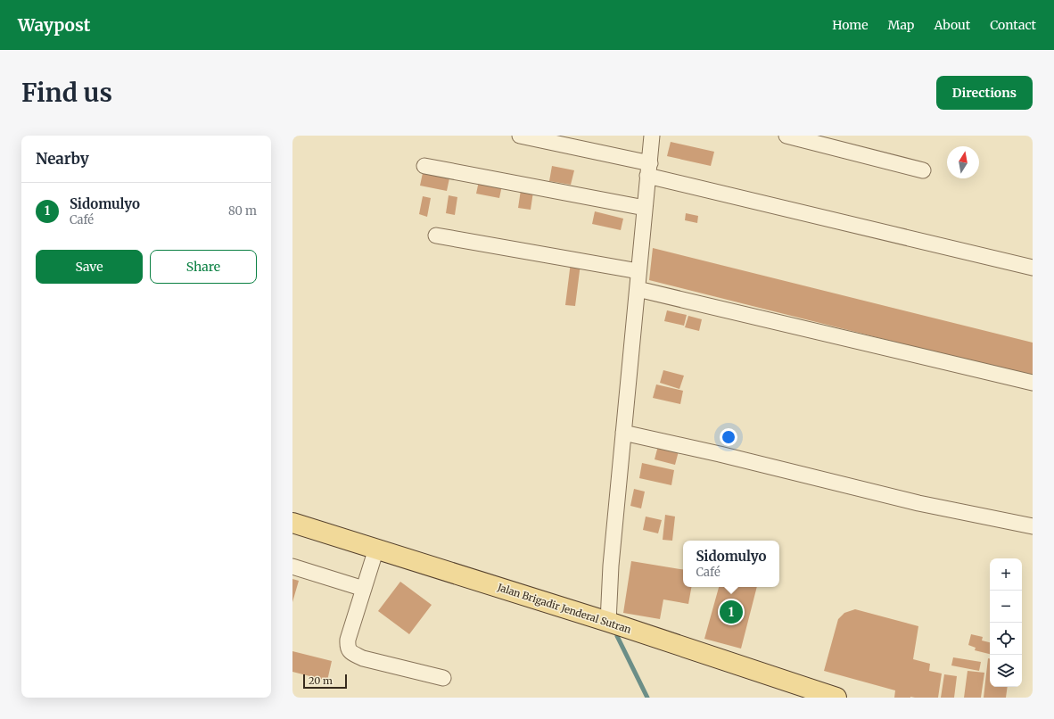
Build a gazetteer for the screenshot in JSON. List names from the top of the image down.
{
  "streets": {
    "main road": ["Jalan Brigadir Jenderal Sutran"]
  },
  "scale_bar": "20 m",
  "north": "top",
  "page": {
    "header": "Waypost",
    "nav": [
      "Home",
      "Map",
      "About",
      "Contact"
    ],
    "buttons": [
      "Directions",
      ["Save", "Share"]
    ],
    "title": "Find us",
    "heading": "Nearby",
    "list": [
      {
        "mark": "1",
        "name": "Sidomulyo",
        "note": "Café",
        "value": "80 m"
      }
    ],
    "popup": ["Sidomulyo", "Café"],
    "map_buttons": ["+", "−"],
    "pins": "1",
    "scale": "20 m"
  }
}
